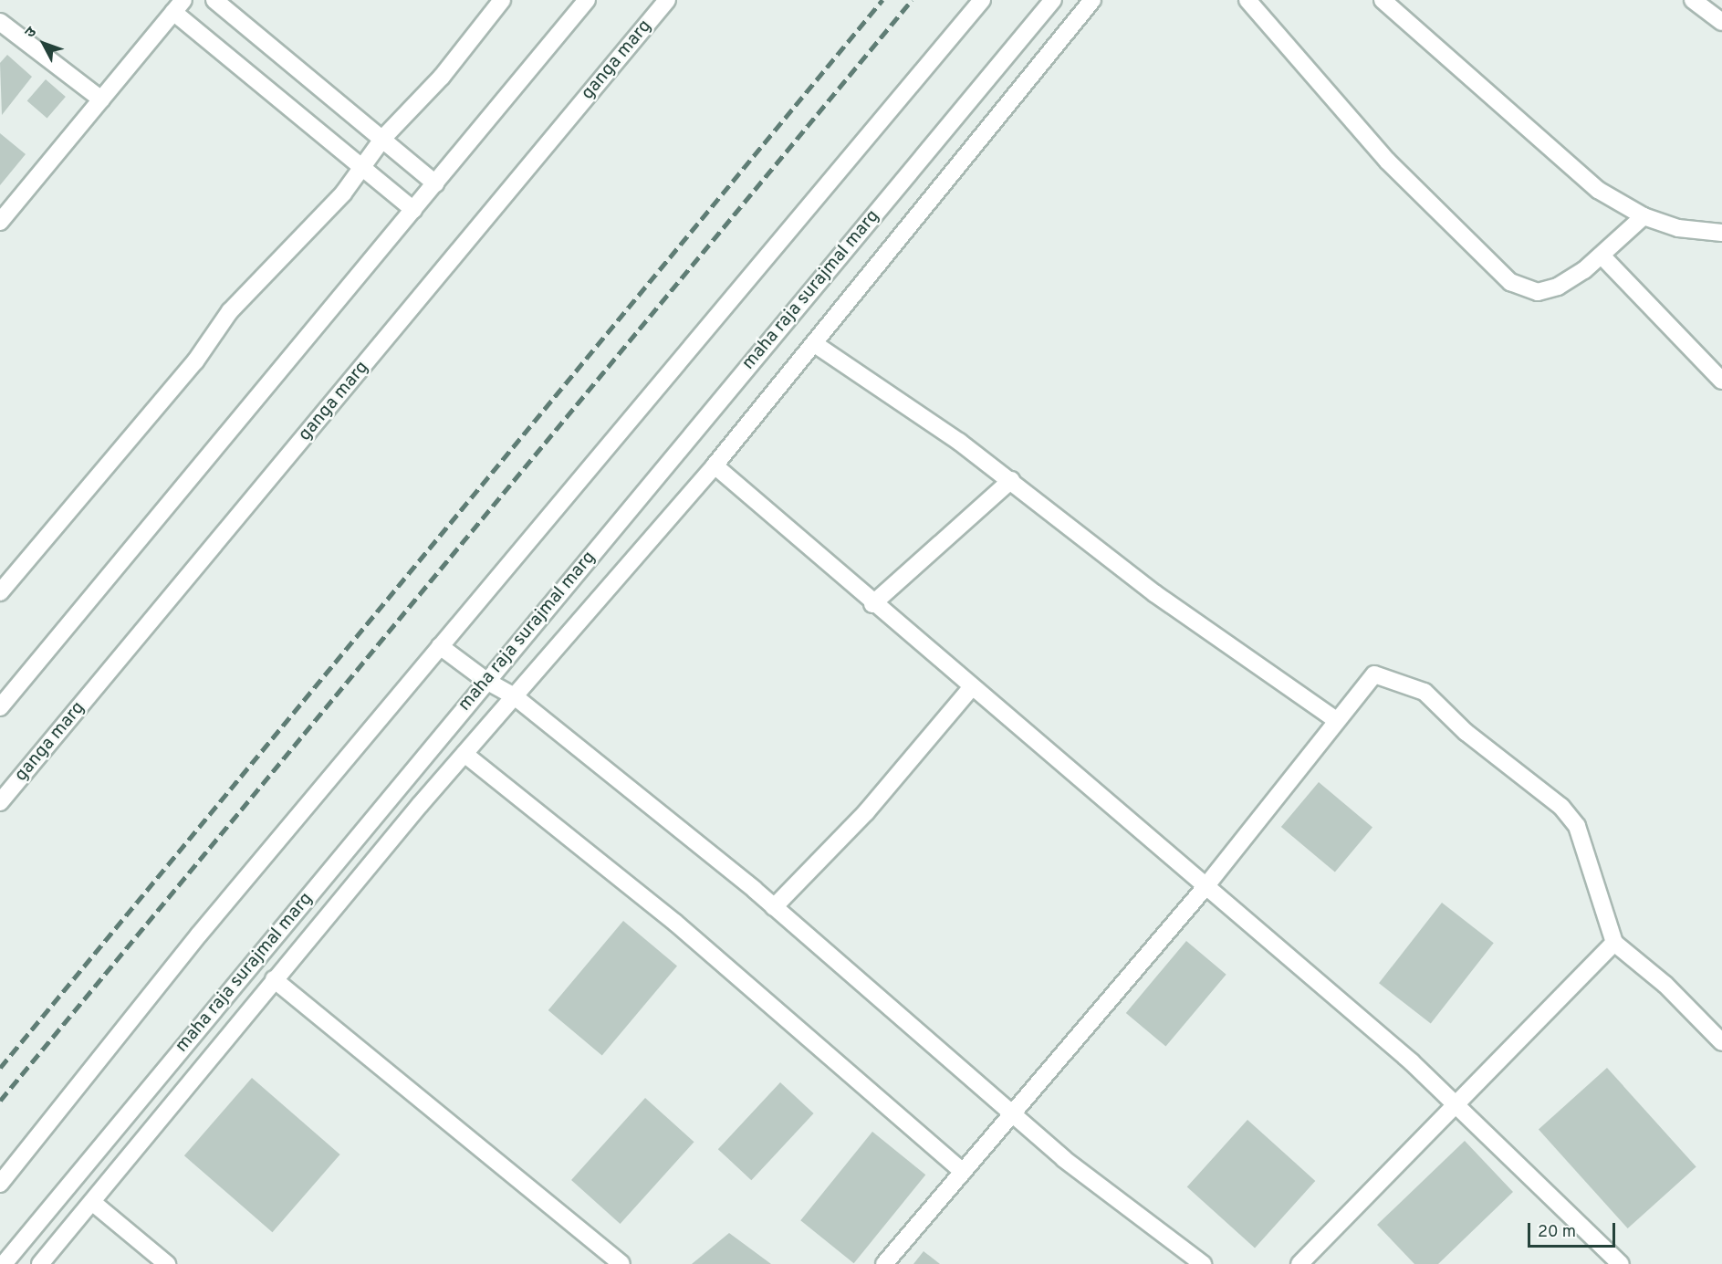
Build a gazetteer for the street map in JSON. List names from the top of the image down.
{
  "streets": {
    "street": ["ganga marg", "maha raja surajmal marg"]
  },
  "scale_bar": "20 m",
  "north": "top left"
}
